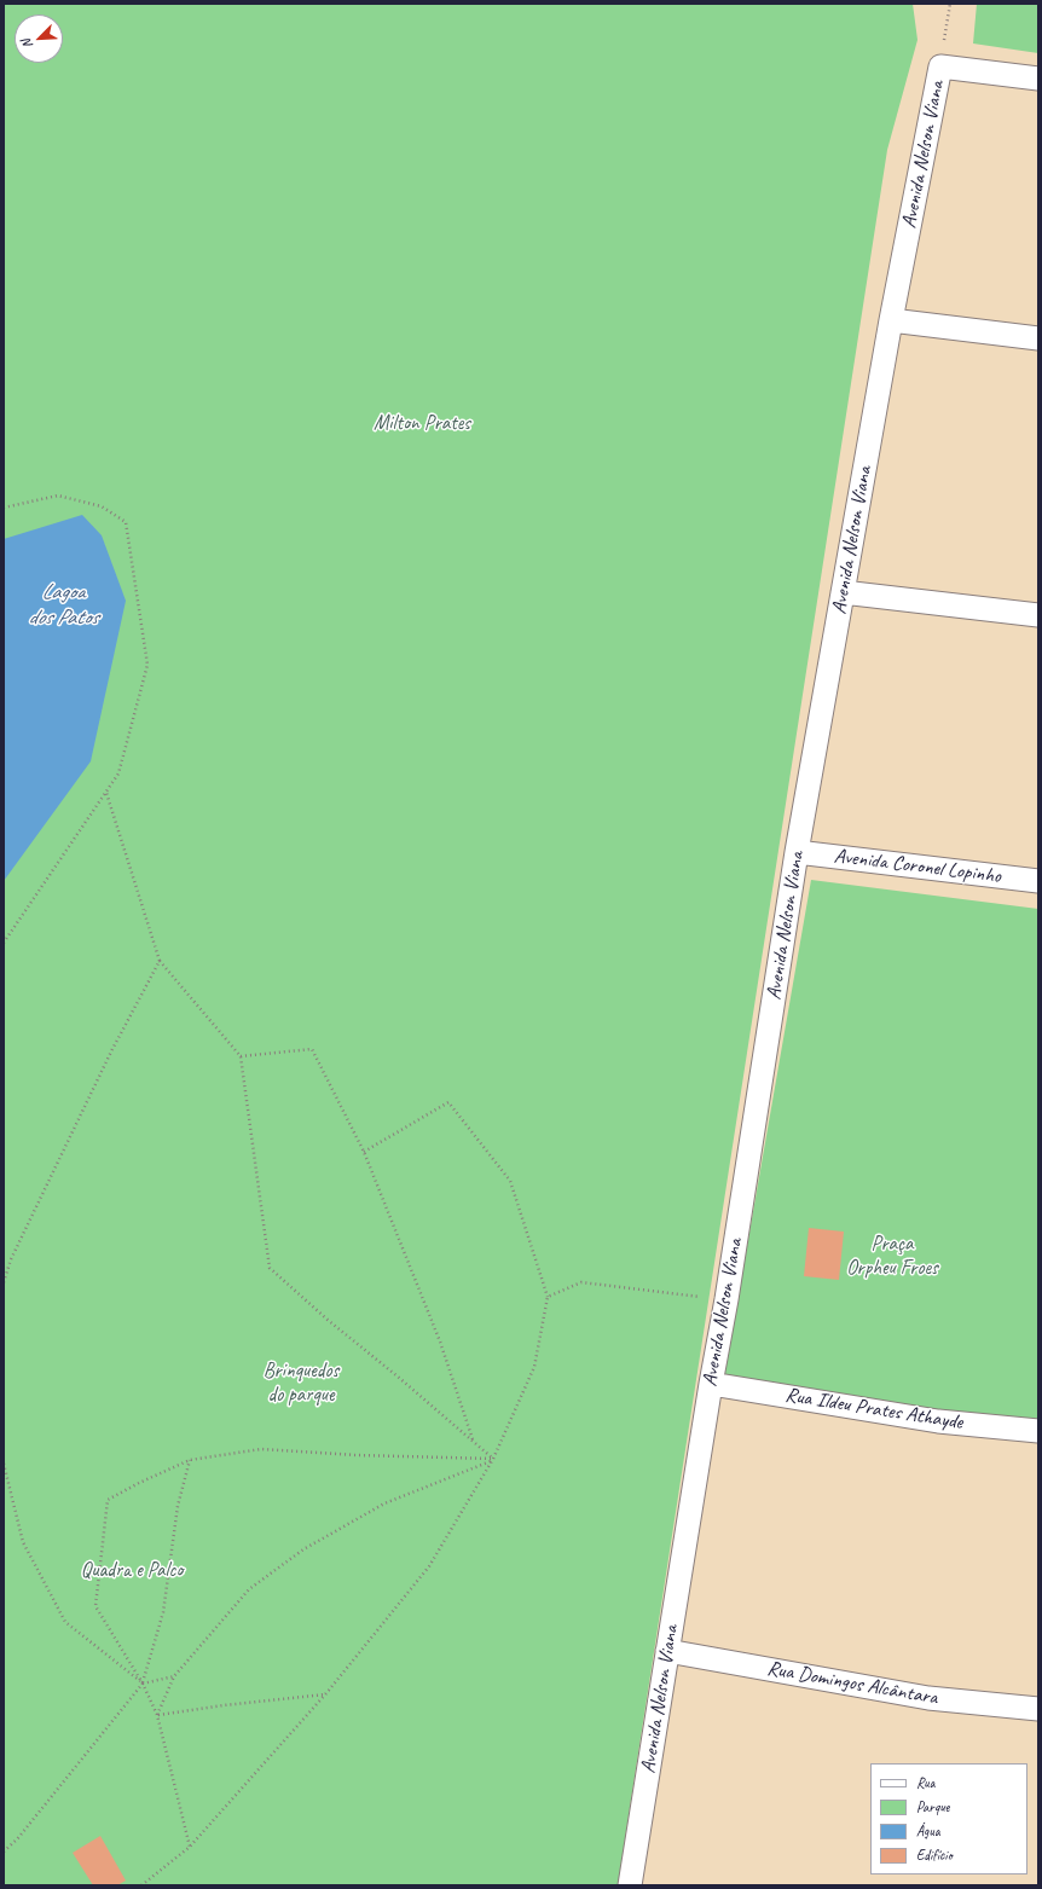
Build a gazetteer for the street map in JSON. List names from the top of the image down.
{
  "streets": {
    "street": [
      "Avenida Nelson Viana",
      "Avenida Coronel Lopinho",
      "Rua Ildeu Prates Athayde",
      "Rua Domingos Alcântara"
    ]
  },
  "crossings": [
    ["Avenida Nelson Viana", "Avenida Coronel Lopinho"],
    ["Avenida Nelson Viana", "Rua Ildeu Prates Athayde"],
    ["Avenida Nelson Viana", "Rua Domingos Alcântara"]
  ],
  "water": ["Lagoa dos Patos"],
  "parks": [
    "Milton Prates",
    "Praça Orpheu Froes",
    "Brinquedos do parque",
    "Quadra e Palco"
  ],
  "legend": [
    "Rua",
    "Parque",
    "Água",
    "Edifício"
  ],
  "north": "bottom left"
}
